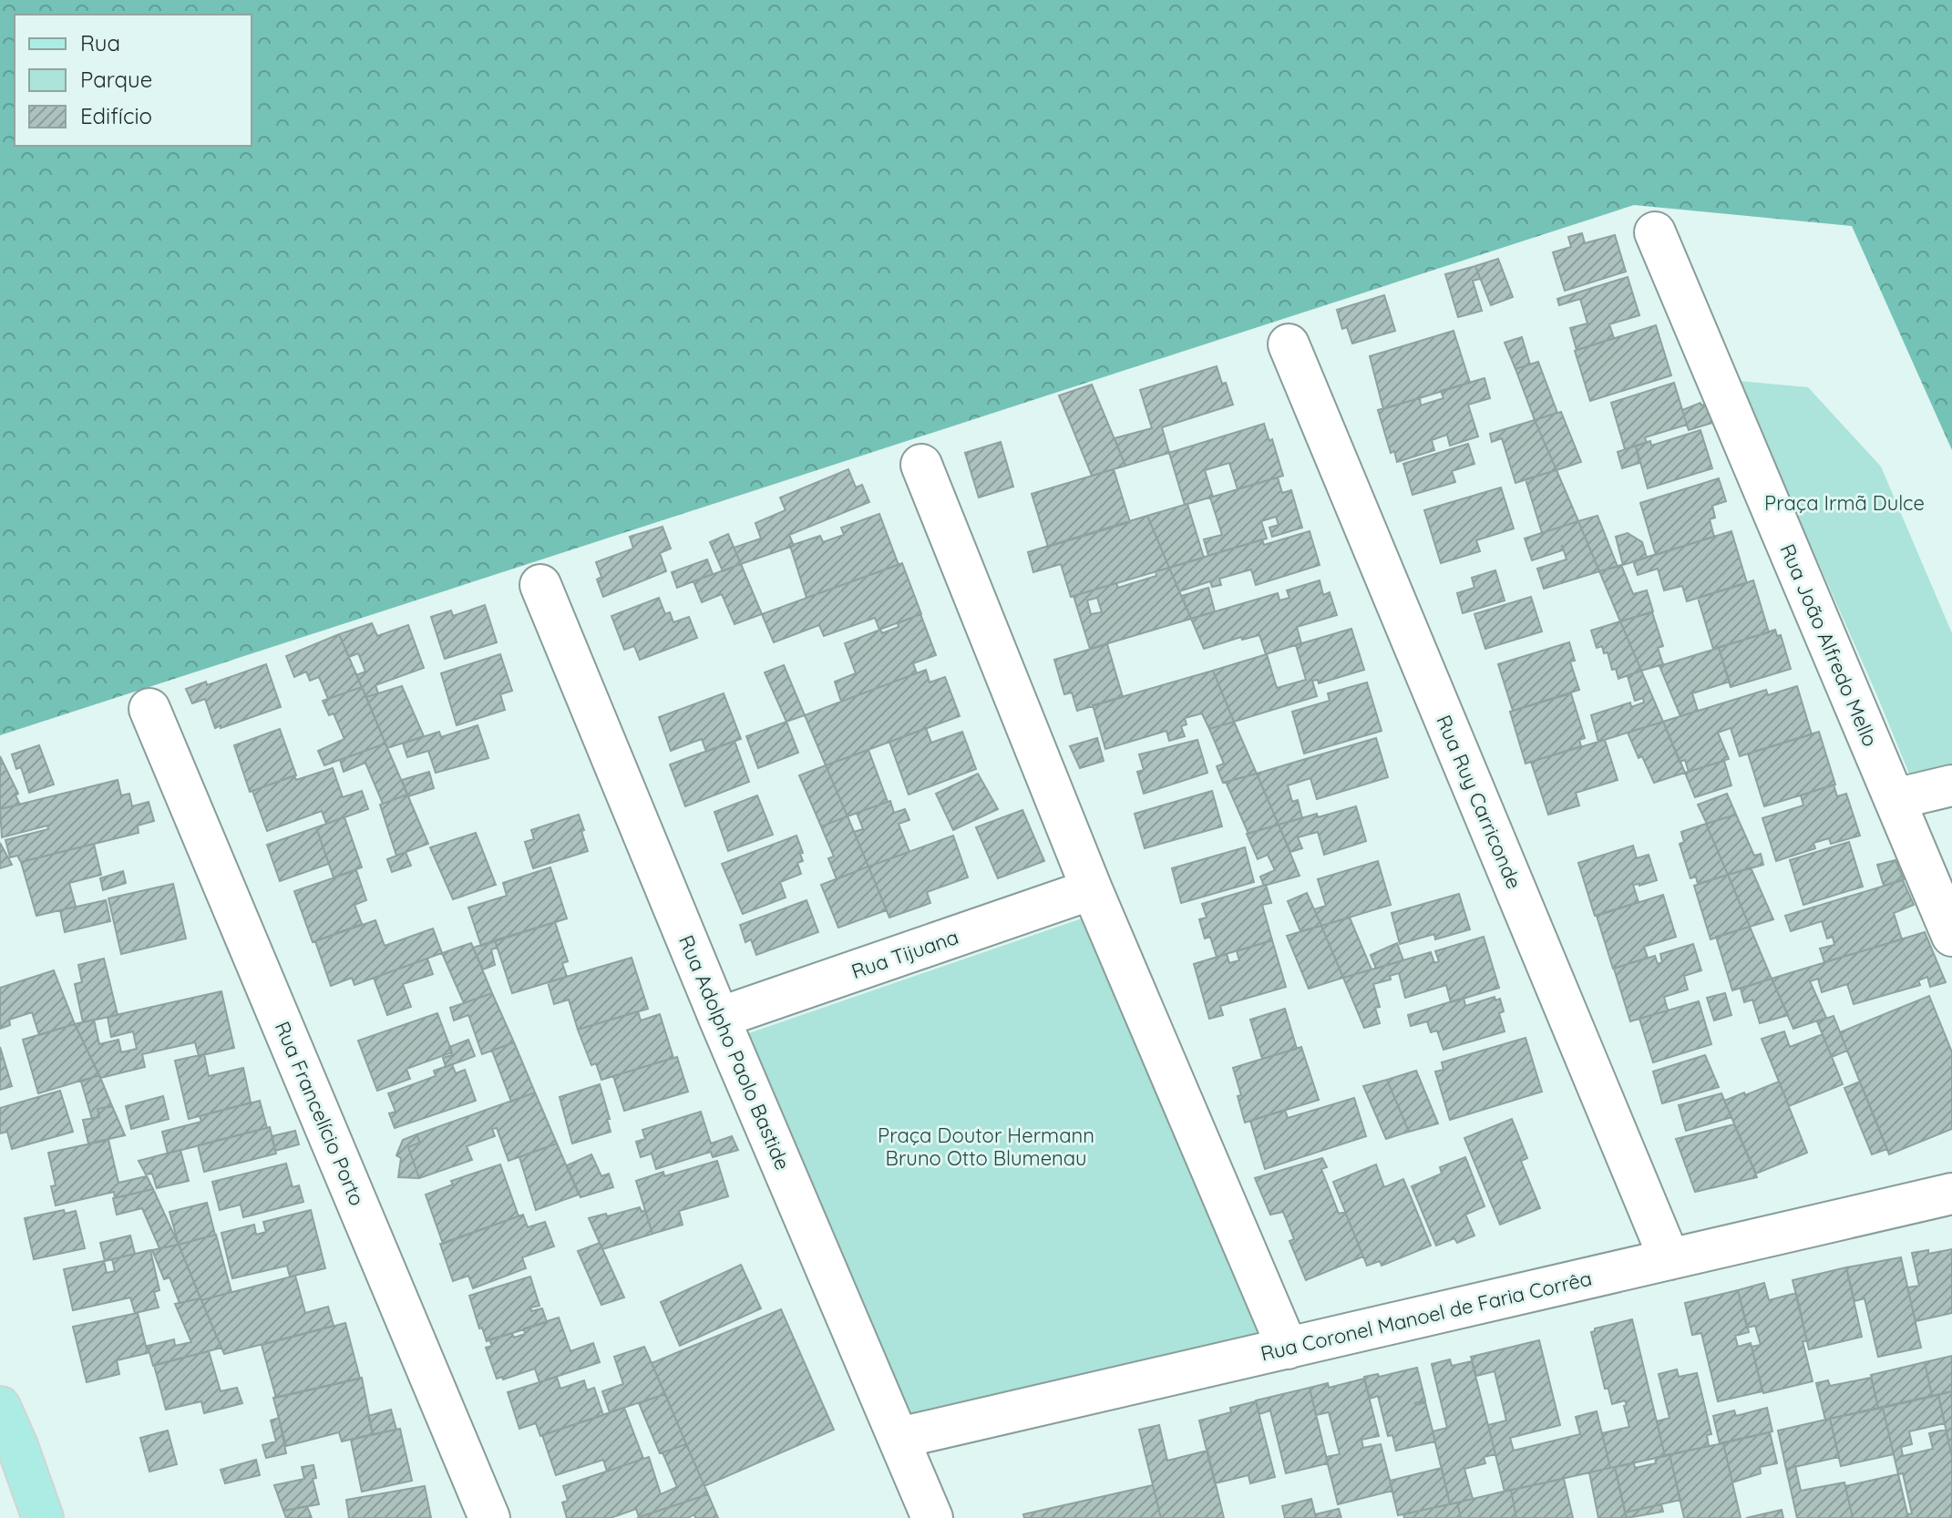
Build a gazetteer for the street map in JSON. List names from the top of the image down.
{
  "streets": {
    "street": [
      "Rua João Alfredo Mello",
      "Rua Ruy Carriconde",
      "Rua Tijuana",
      "Rua Adolpho Paolo Bastide",
      "Rua Francelício Porto",
      "Rua Coronel Manoel de Faria Corrêa"
    ]
  },
  "crossings": [
    ["Rua Ruy Carriconde", "Rua Coronel Manoel de Faria Corrêa"],
    ["Rua Tijuana", "Rua Adolpho Paolo Bastide"],
    ["Rua Adolpho Paolo Bastide", "Rua Coronel Manoel de Faria Corrêa"]
  ],
  "parks": ["Praça Irmã Dulce", "Praça Doutor Hermann Bruno Otto Blumenau"],
  "legend": ["Rua", "Parque", "Edifício"]
}
